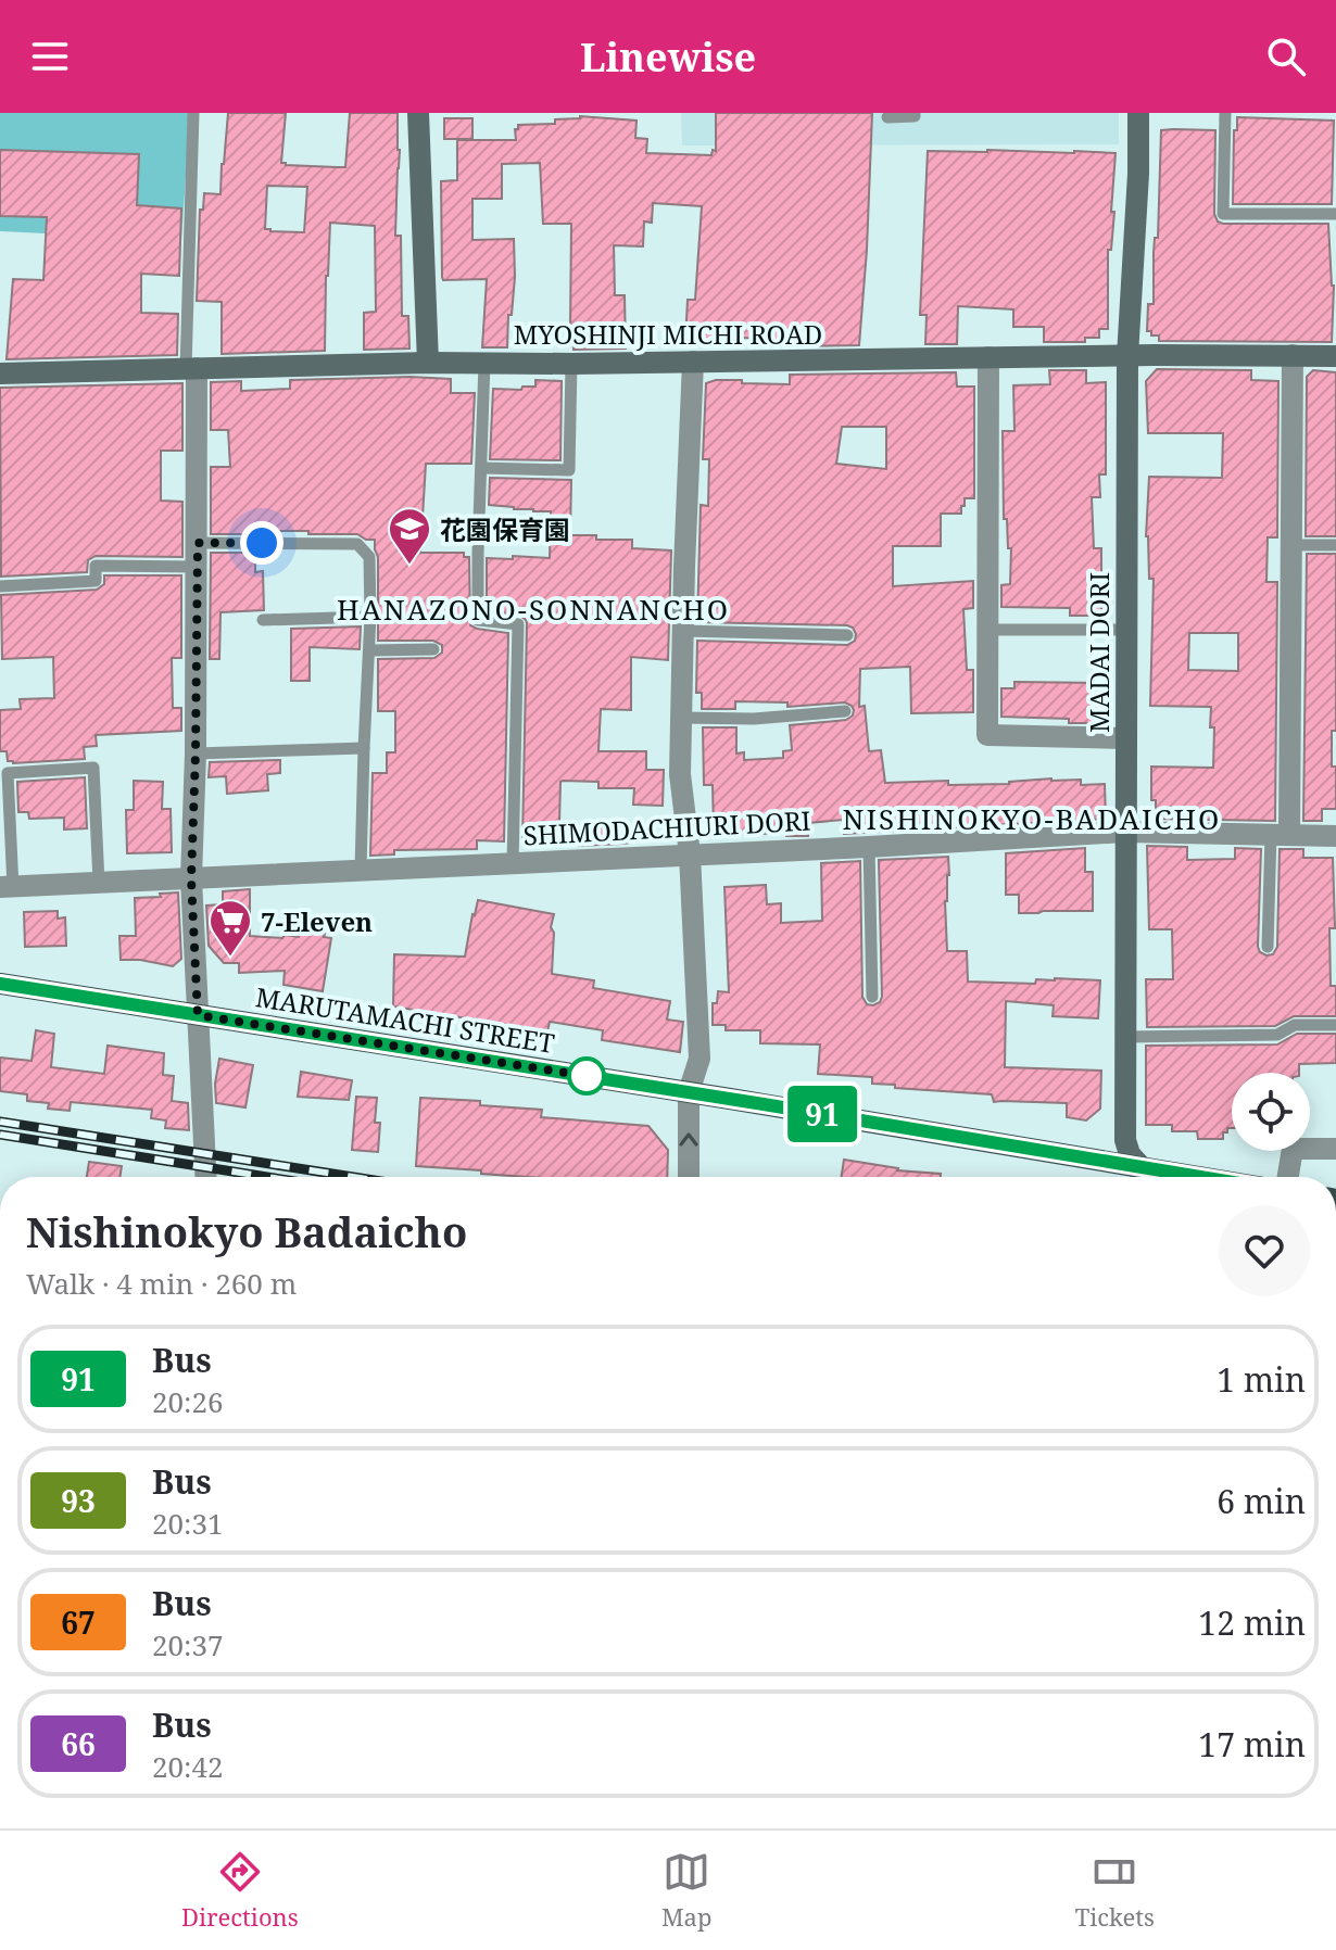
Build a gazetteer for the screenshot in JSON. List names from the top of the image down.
{
  "streets": {
    "main road": ["MYOSHINJI MICHI ROAD", "MADAI DORI", "MARUTAMACHI STREET"],
    "street": ["SHIMODACHIURI DORI"]
  },
  "crossings": [
    ["MYOSHINJI MICHI ROAD", "MADAI DORI"],
    ["MADAI DORI", "SHIMODACHIURI DORI"],
    ["MADAI DORI", "MARUTAMACHI STREET"]
  ],
  "districts": ["HANAZONO-SONNANCHO", "NISHINOKYO-BADAICHO"],
  "places": {
    "school or university": ["花園保育園"],
    "supermarket": ["7-Eleven"]
  },
  "lines": ["bus line 91"],
  "page": {
    "header": "Linewise",
    "on_map": "91",
    "heading": ["Nishinokyo Badaicho", "Walk · 4 min · 260 m"],
    "list": [
      {
        "mark": "91",
        "name": "Bus",
        "note": "20:26",
        "value": "1 min"
      },
      {
        "mark": "93",
        "name": "Bus",
        "note": "20:31",
        "value": "6 min"
      },
      {
        "mark": "67",
        "name": "Bus",
        "note": "20:37",
        "value": "12 min"
      },
      {
        "mark": "66",
        "name": "Bus",
        "note": "20:42",
        "value": "17 min"
      }
    ],
    "tabs": ["Directions", "Map", "Tickets"]
  }
}
